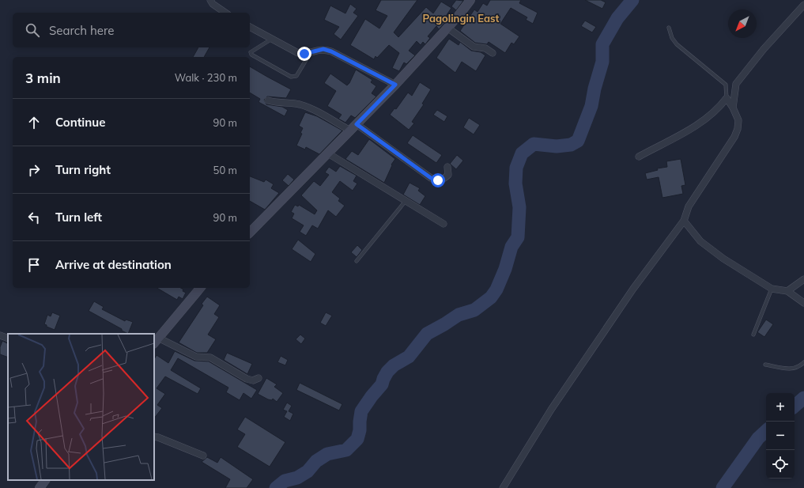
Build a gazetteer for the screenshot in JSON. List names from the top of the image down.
{
  "districts": ["Pagolingin East"],
  "north": "bottom left",
  "page": {
    "search": "Search here",
    "heading": ["3 min", "Walk · 230 m"],
    "list": [
      ["Continue", "90 m"],
      ["Turn right", "50 m"],
      ["Turn left", "90 m"],
      "Arrive at destination"
    ],
    "map_buttons": ["+", "−"]
  }
}
